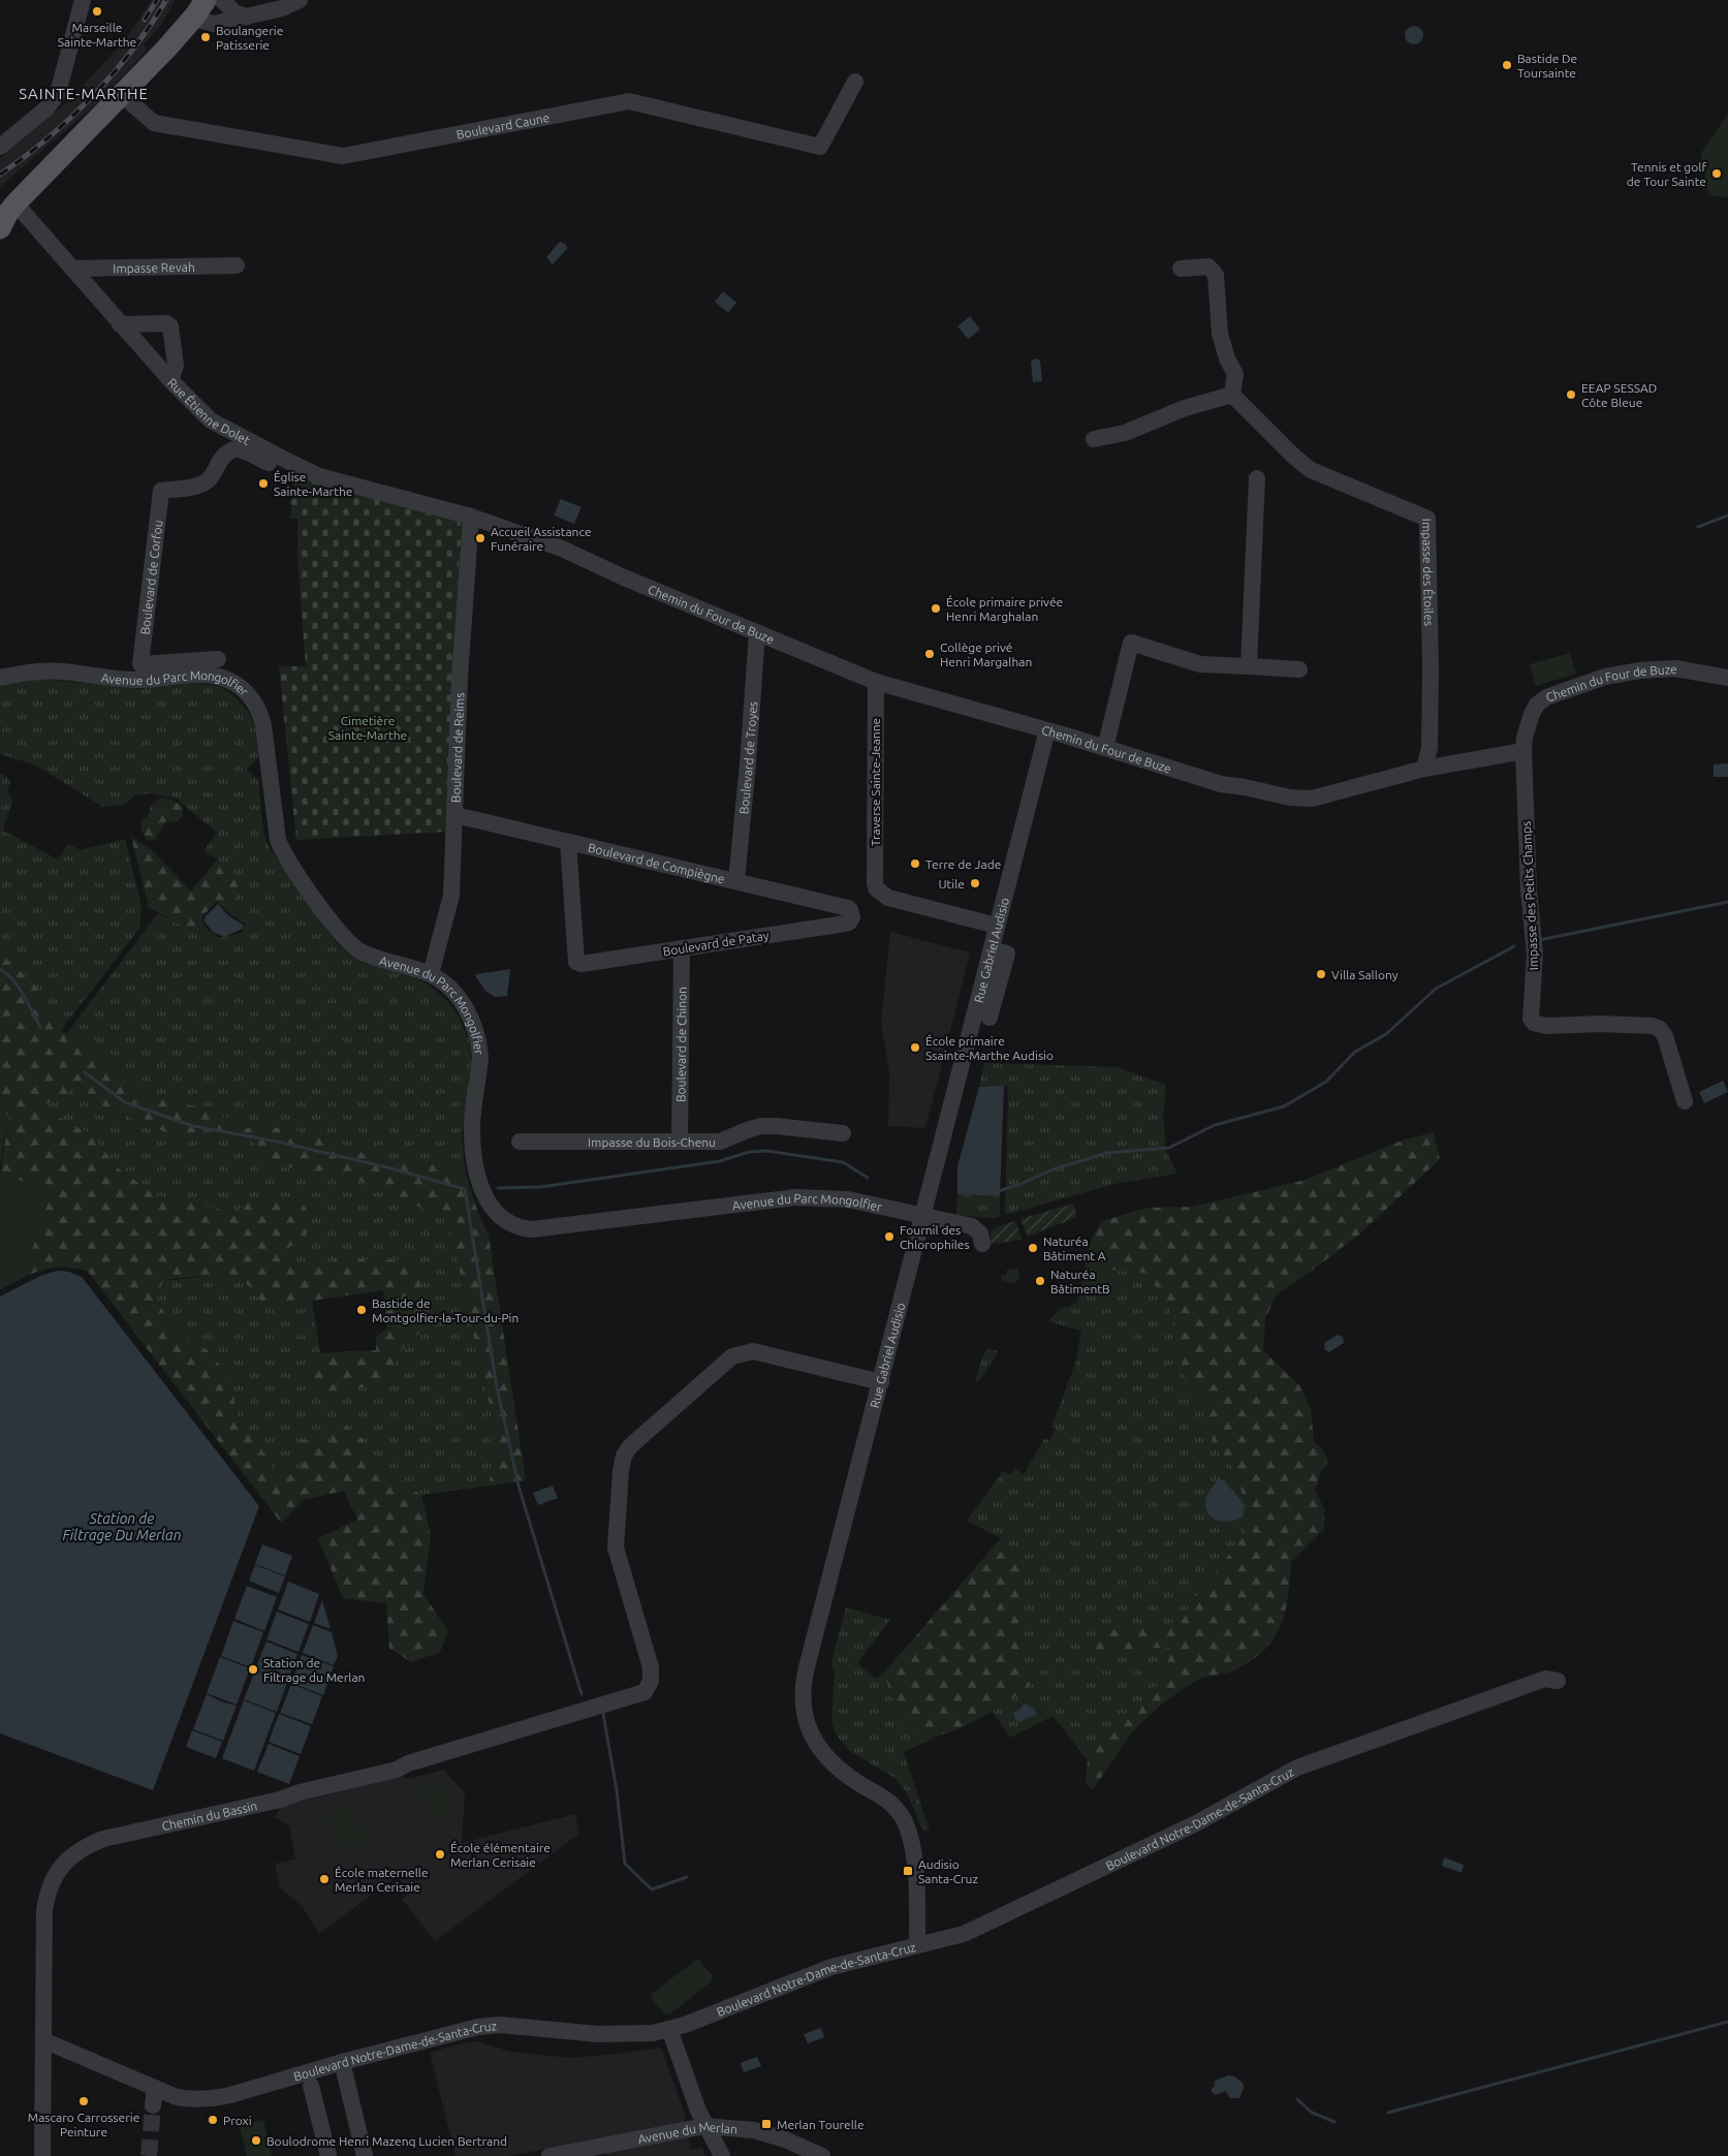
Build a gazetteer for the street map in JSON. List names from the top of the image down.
{
  "streets": {
    "street": [
      "Boulevard Caune",
      "Impasse Revah",
      "Rue Étienne Dolet",
      "Impasse des Étoiles",
      "Boulevard de Corfou",
      "Chemin du Four de Buze",
      "Avenue du Parc Mongolfier",
      "Boulevard de Reims",
      "Boulevard de Troyes",
      "Traverse Sainte-Jeanne",
      "Boulevard de Compiègne",
      "Impasse des Petits Champs",
      "Boulevard de Patay",
      "Rue Gabriel Audisio",
      "Boulevard de Chinon",
      "Impasse du Bois-Chenu",
      "Chemin du Bassin",
      "Boulevard Notre-Dame-de-Santa-Cruz",
      "Avenue du Merlan"
    ]
  },
  "crossings": [
    ["Impasse Revah", "Rue Étienne Dolet"],
    ["Rue Étienne Dolet", "Boulevard de Corfou"],
    ["Rue Étienne Dolet", "Chemin du Four de Buze"],
    ["Rue Étienne Dolet", "Boulevard de Reims"],
    ["Impasse des Étoiles", "Chemin du Four de Buze"],
    ["Chemin du Four de Buze", "Boulevard de Reims"],
    ["Chemin du Four de Buze", "Boulevard de Troyes"],
    ["Chemin du Four de Buze", "Traverse Sainte-Jeanne"],
    ["Chemin du Four de Buze", "Impasse des Petits Champs"],
    ["Chemin du Four de Buze", "Rue Gabriel Audisio"],
    ["Avenue du Parc Mongolfier", "Boulevard de Reims"],
    ["Avenue du Parc Mongolfier", "Rue Gabriel Audisio"],
    ["Boulevard de Reims", "Boulevard de Compiègne"],
    ["Boulevard de Troyes", "Boulevard de Compiègne"],
    ["Traverse Sainte-Jeanne", "Rue Gabriel Audisio"],
    ["Boulevard de Compiègne", "Boulevard de Patay"],
    ["Boulevard de Patay", "Boulevard de Chinon"],
    ["Rue Gabriel Audisio", "Chemin du Bassin"],
    ["Rue Gabriel Audisio", "Boulevard Notre-Dame-de-Santa-Cruz"],
    ["Boulevard de Chinon", "Impasse du Bois-Chenu"],
    ["Chemin du Bassin", "Boulevard Notre-Dame-de-Santa-Cruz"]
  ],
  "districts": ["SAINTE-MARTHE"],
  "water": ["Station de Filtrage Du Merlan"],
  "parks": ["Cimetière Sainte-Marthe"],
  "places": {
    "other": [
      "Marseille Sainte-Marthe",
      "Boulangerie Patisserie",
      "Bastide De Toursainte",
      "Tennis et golf de Tour Sainte",
      "EEAP SESSAD Côte Bleue",
      "Église Sainte-Marthe",
      "Accueil Assistance Funéraire",
      "École primaire privée Henri Marghalan",
      "Collège privé Henri Margalhan",
      "Terre de Jade",
      "Utile",
      "Villa Sallony",
      "École primaire Ssainte-Marthe Audisio",
      "Fournil des Chlorophiles",
      "Naturéa Bâtiment A",
      "Naturéa BâtimentB",
      "Bastide de Montgolfier-la-Tour-du-Pin",
      "Station de Filtrage du Merlan",
      "École élémentaire Merlan Cerisaie",
      "École maternelle Merlan Cerisaie",
      "Mascaro Carrosserie Peinture",
      "Proxi",
      "Boulodrome Henri Mazenq Lucien Bertrand"
    ],
    "transit": ["Audisio Santa-Cruz", "Merlan Tourelle"]
  }
}
